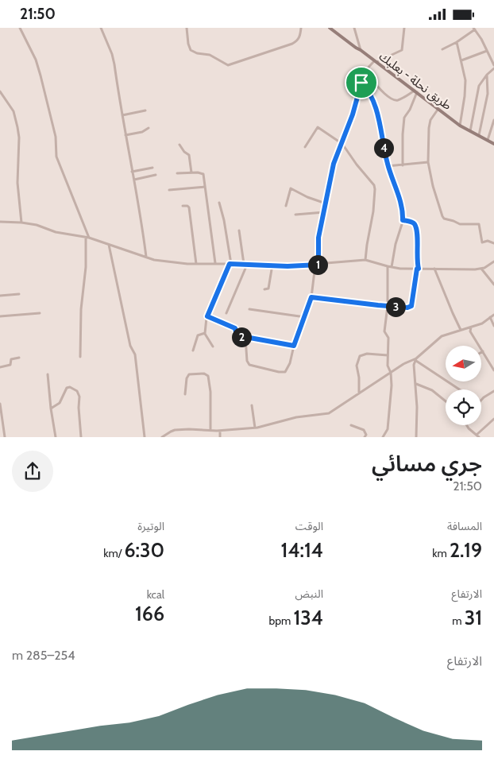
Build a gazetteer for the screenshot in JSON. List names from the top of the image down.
{
  "streets": {
    "street": ["طريق نحلة - بعلبك"]
  },
  "north": "left",
  "page": {
    "status": "21:50",
    "pins": [
      "4",
      "1",
      "3",
      "2"
    ],
    "heading": ["جري مسائي", "21:50"],
    "stats": [
      ["المسافة", "2.19 km"],
      ["الوقت", "14:14"],
      ["الوتيرة", "6:30 /km"],
      ["الارتفاع", "31 m"],
      ["النبض", "134 bpm"],
      ["kcal", "166"]
    ],
    "chart": ["الارتفاع", "254–285 m"]
  }
}
